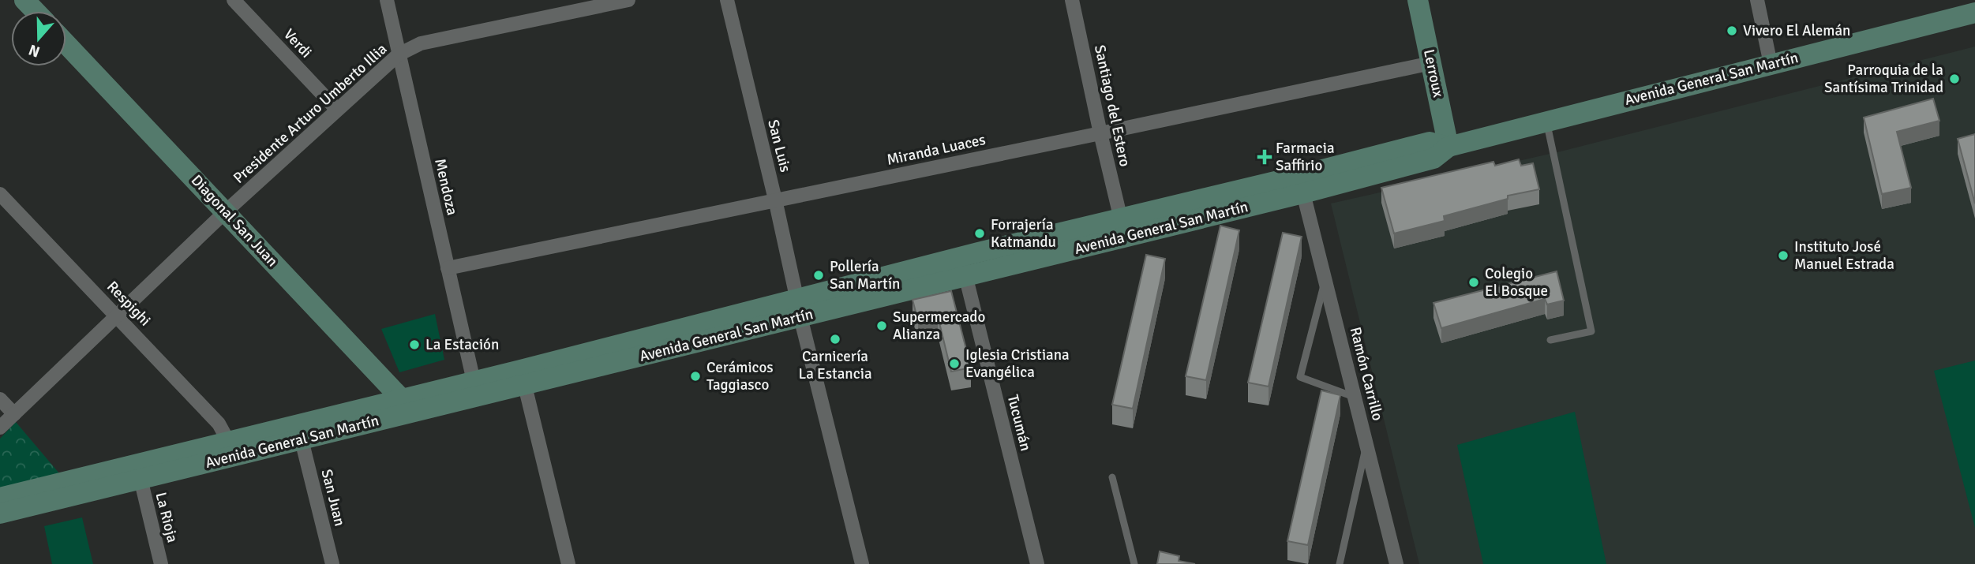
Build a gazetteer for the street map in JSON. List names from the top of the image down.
{
  "streets": {
    "main road": ["Lerroux", "Avenida General San Martín", "Diagonal San Juan"],
    "street": [
      "Verdi",
      "Santiago del Estero",
      "Presidente Arturo Umberto Illia",
      "San Luis",
      "Miranda Luaces",
      "Mendoza",
      "Respighi",
      "Ramón Carrillo",
      "Tucumán",
      "San Juan",
      "La Rioja"
    ]
  },
  "crossings": [
    ["Verdi", "Presidente Arturo Umberto Illia"],
    ["Lerroux", "Avenida General San Martín"],
    ["Lerroux", "Miranda Luaces"],
    ["Avenida General San Martín", "Santiago del Estero"],
    ["Avenida General San Martín", "San Luis"],
    ["Avenida General San Martín", "Mendoza"],
    ["Avenida General San Martín", "Diagonal San Juan"],
    ["Avenida General San Martín", "Respighi"],
    ["Avenida General San Martín", "Ramón Carrillo"],
    ["Avenida General San Martín", "Tucumán"],
    ["Avenida General San Martín", "San Juan"],
    ["Avenida General San Martín", "La Rioja"],
    ["Santiago del Estero", "Miranda Luaces"],
    ["Presidente Arturo Umberto Illia", "Mendoza"],
    ["Presidente Arturo Umberto Illia", "Diagonal San Juan"],
    ["Presidente Arturo Umberto Illia", "Respighi"],
    ["San Luis", "Miranda Luaces"],
    ["Miranda Luaces", "Mendoza"]
  ],
  "places": {
    "other": [
      "Vivero El Alemán",
      "Parroquia de la Santísima Trinidad",
      "Forrajería Katmandu",
      "Instituto José Manuel Estrada",
      "Pollería San Martín",
      "Colegio El Bosque",
      "Supermercado Alianza",
      "Carnicería La Estancia",
      "La Estación",
      "Iglesia Cristiana Evangélica",
      "Cerámicos Taggiasco"
    ],
    "health": ["Farmacia Saffirio"]
  },
  "north": "bottom"
}
